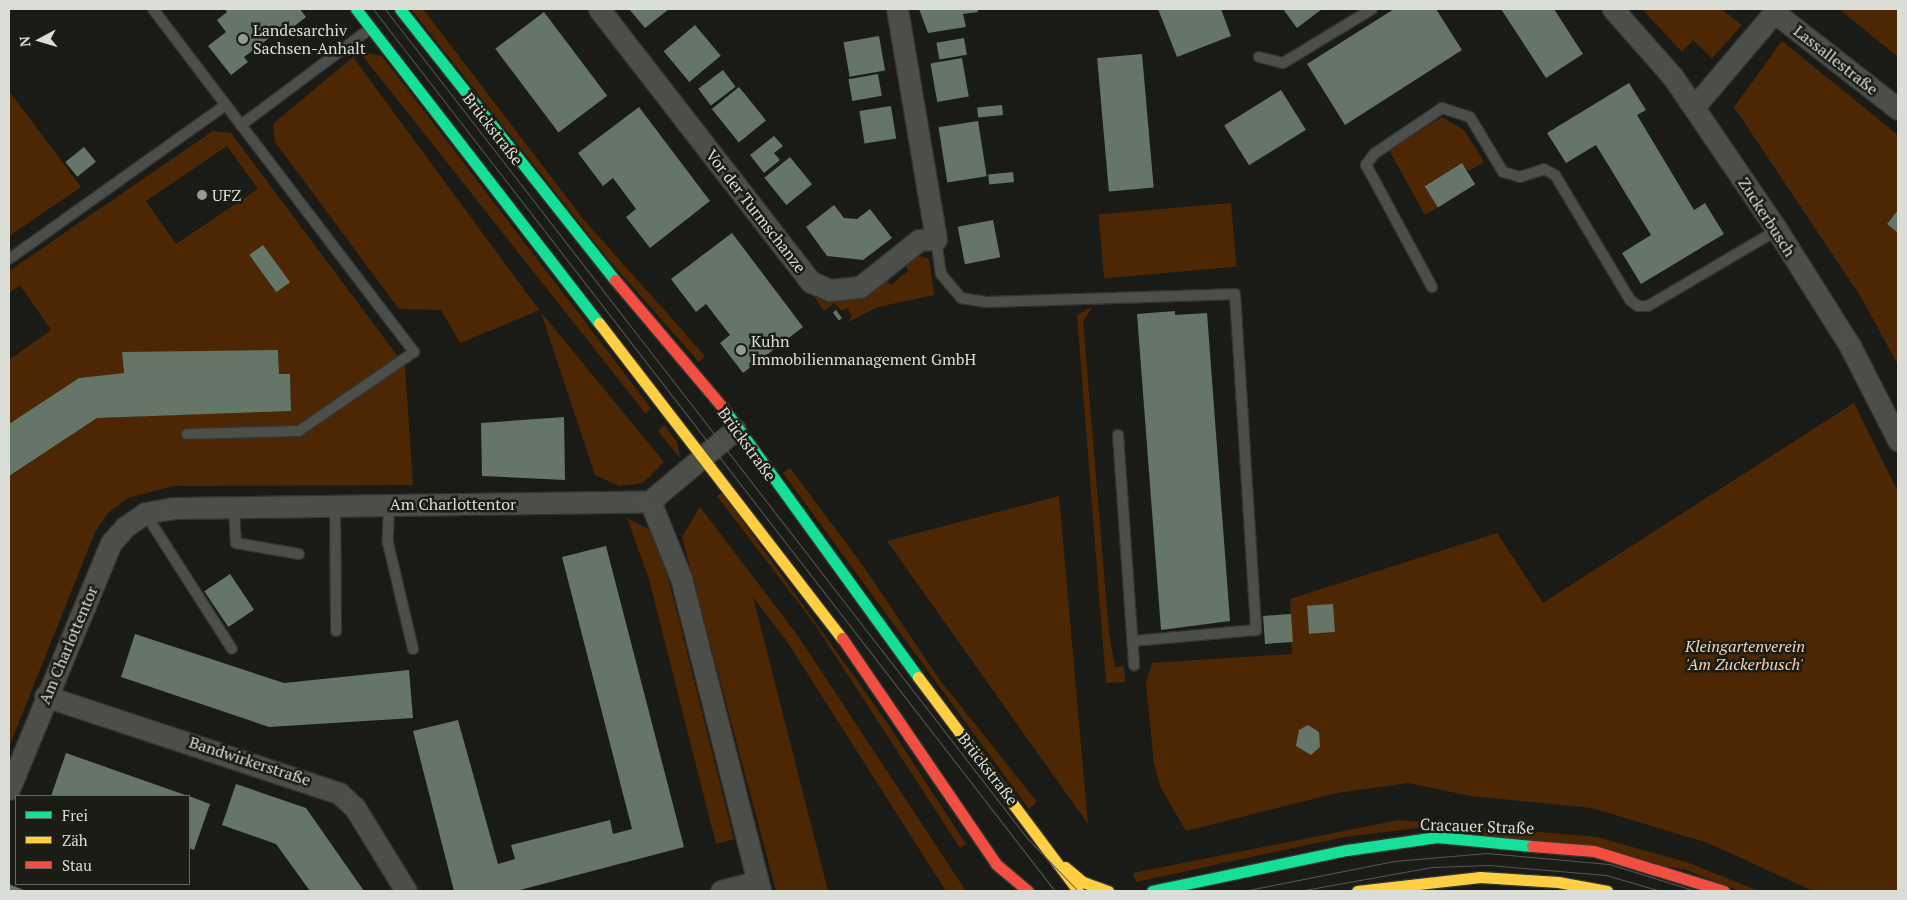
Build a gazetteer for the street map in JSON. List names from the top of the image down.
{
  "streets": {
    "main road": ["Brückstraße", "Cracauer Straße"],
    "street": [
      "Lassallestraße",
      "Vor der Turmschanze",
      "Zuckerbusch",
      "Am Charlottentor",
      "Bandwirkerstraße"
    ]
  },
  "crossings": [
    ["Am Charlottentor", "Bandwirkerstraße"]
  ],
  "parks": ["Kleingartenverein 'Am Zuckerbusch'"],
  "places": ["Landesarchiv Sachsen-Anhalt", "UFZ", "Kuhn Immobilienmanagement GmbH"],
  "legend": ["Frei", "Zäh", "Stau"],
  "north": "left"
}
